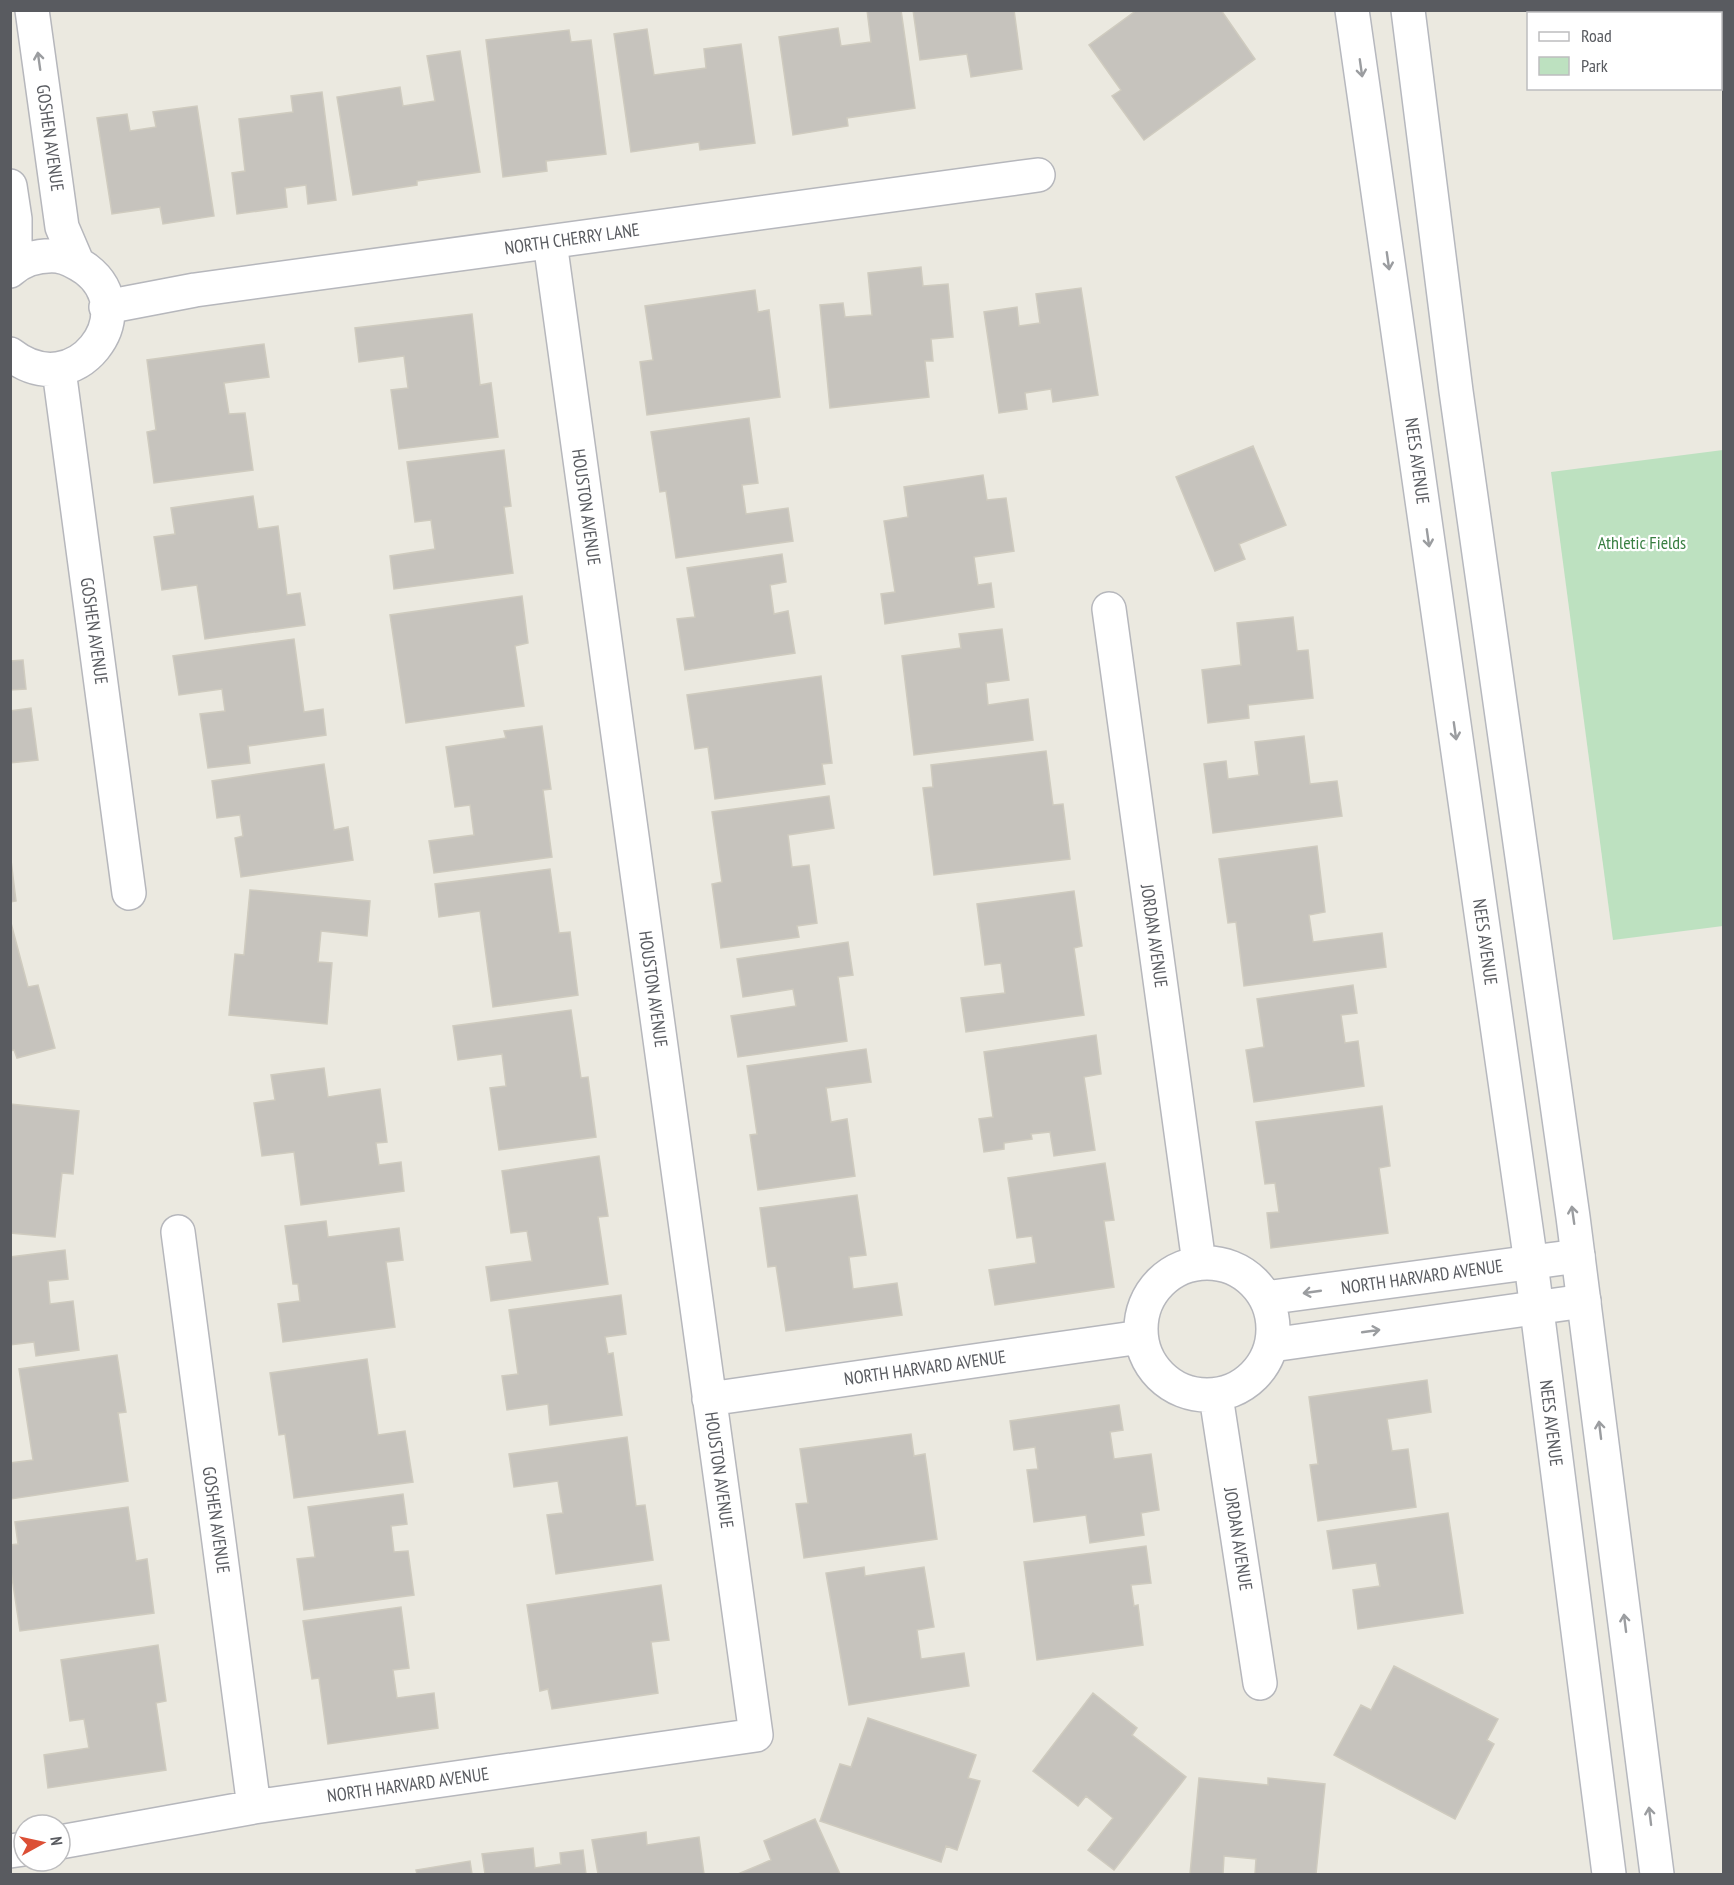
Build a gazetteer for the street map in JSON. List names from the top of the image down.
{
  "streets": {
    "street": [
      "GOSHEN AVENUE",
      "NORTH CHERRY LANE",
      "NEES AVENUE",
      "HOUSTON AVENUE",
      "JORDAN AVENUE",
      "NORTH HARVARD AVENUE"
    ]
  },
  "crossings": [
    ["GOSHEN AVENUE", "NORTH HARVARD AVENUE"],
    ["NORTH CHERRY LANE", "HOUSTON AVENUE"],
    ["NEES AVENUE", "NORTH HARVARD AVENUE"],
    ["HOUSTON AVENUE", "NORTH HARVARD AVENUE"],
    ["JORDAN AVENUE", "NORTH HARVARD AVENUE"]
  ],
  "parks": ["Athletic Fields"],
  "legend": ["Road", "Park"],
  "north": "right"
}
